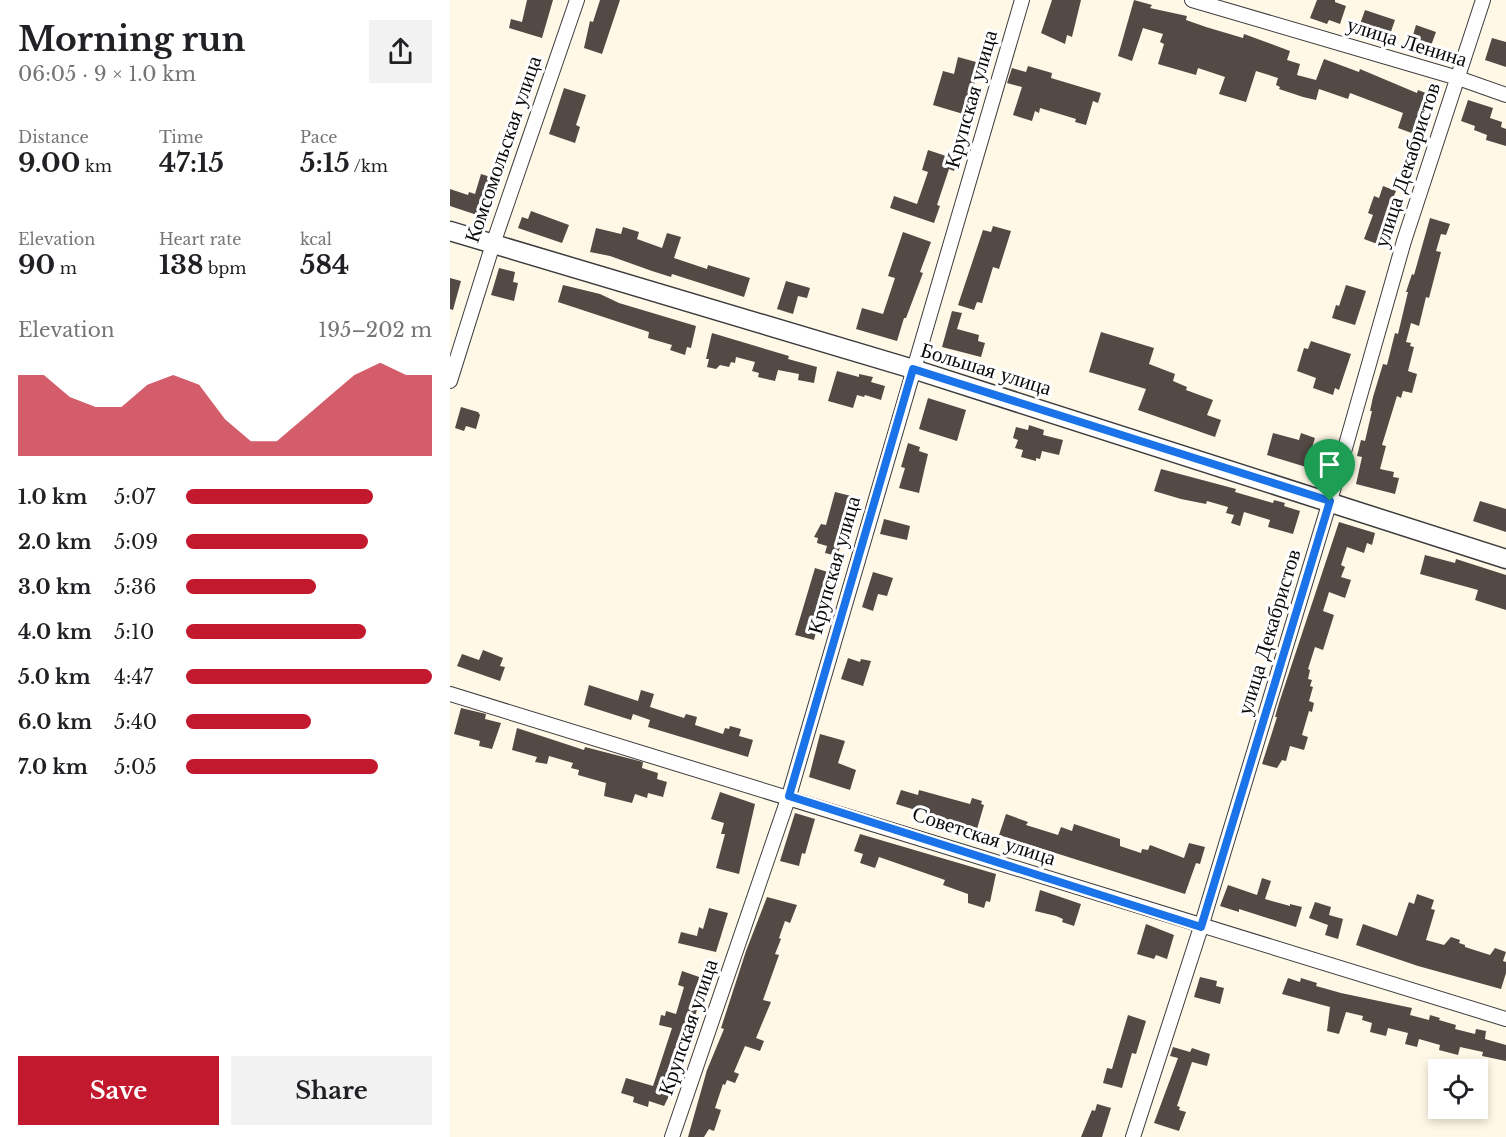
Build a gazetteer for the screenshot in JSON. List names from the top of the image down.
{
  "streets": {
    "street": [
      "улица Ленина",
      "Крупская улица",
      "Комсомольская улица",
      "улица Декабристов",
      "Большая улица",
      "Советская улица"
    ]
  },
  "crossings": [
    ["улица Ленина", "улица Декабристов"],
    ["Крупская улица", "Большая улица"],
    ["Крупская улица", "Советская улица"],
    ["Комсомольская улица", "Большая улица"],
    ["улица Декабристов", "Большая улица"],
    ["улица Декабристов", "Советская улица"]
  ],
  "page": {
    "heading": ["Morning run", "06:05 · 9 × 1.0 km"],
    "stats": [
      ["Distance", "9.00 km"],
      ["Time", "47:15"],
      ["Pace", "5:15 /km"],
      ["Elevation", "90 m"],
      ["Heart rate", "138 bpm"],
      ["kcal", "584"]
    ],
    "chart": ["Elevation", "195–202 m"],
    "list": [
      {
        "name": "1.0 km",
        "note": "5:07"
      },
      {
        "name": "2.0 km",
        "note": "5:09"
      },
      {
        "name": "3.0 km",
        "note": "5:36"
      },
      {
        "name": "4.0 km",
        "note": "5:10"
      },
      {
        "name": "5.0 km",
        "note": "4:47"
      },
      {
        "name": "6.0 km",
        "note": "5:40"
      },
      {
        "name": "7.0 km",
        "note": "5:05"
      }
    ],
    "buttons": ["Save", "Share"]
  }
}
